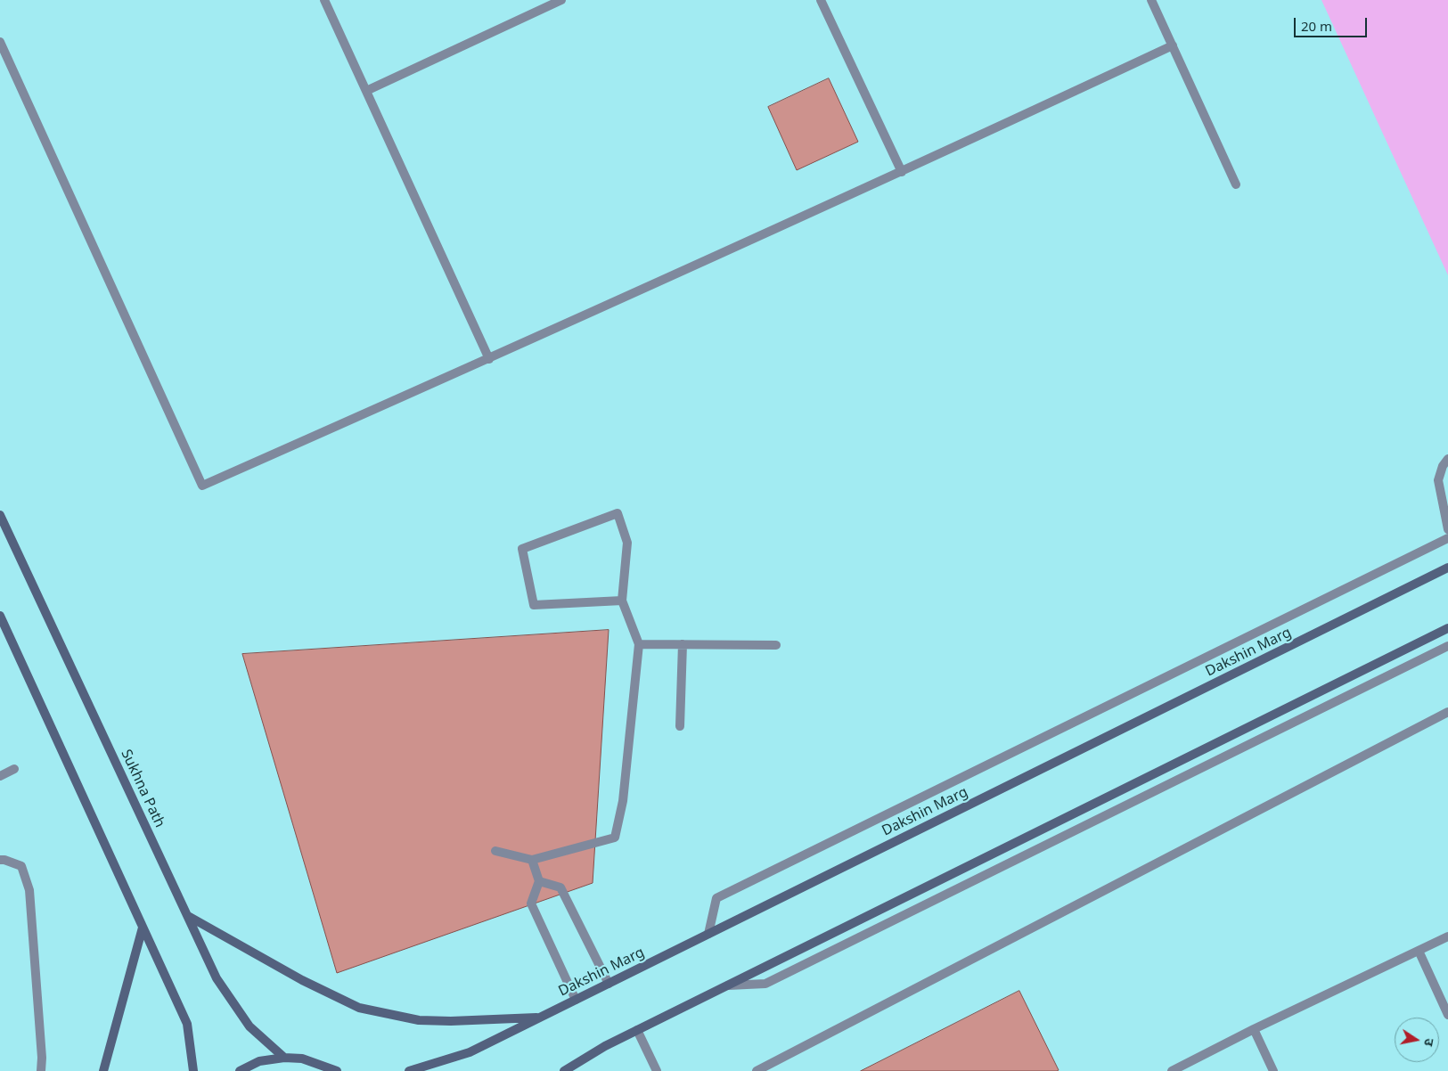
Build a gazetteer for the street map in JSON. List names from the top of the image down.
{
  "streets": {
    "main road": ["Dakshin Marg", "Sukhna Path"]
  },
  "scale_bar": "20 m",
  "north": "right"
}
